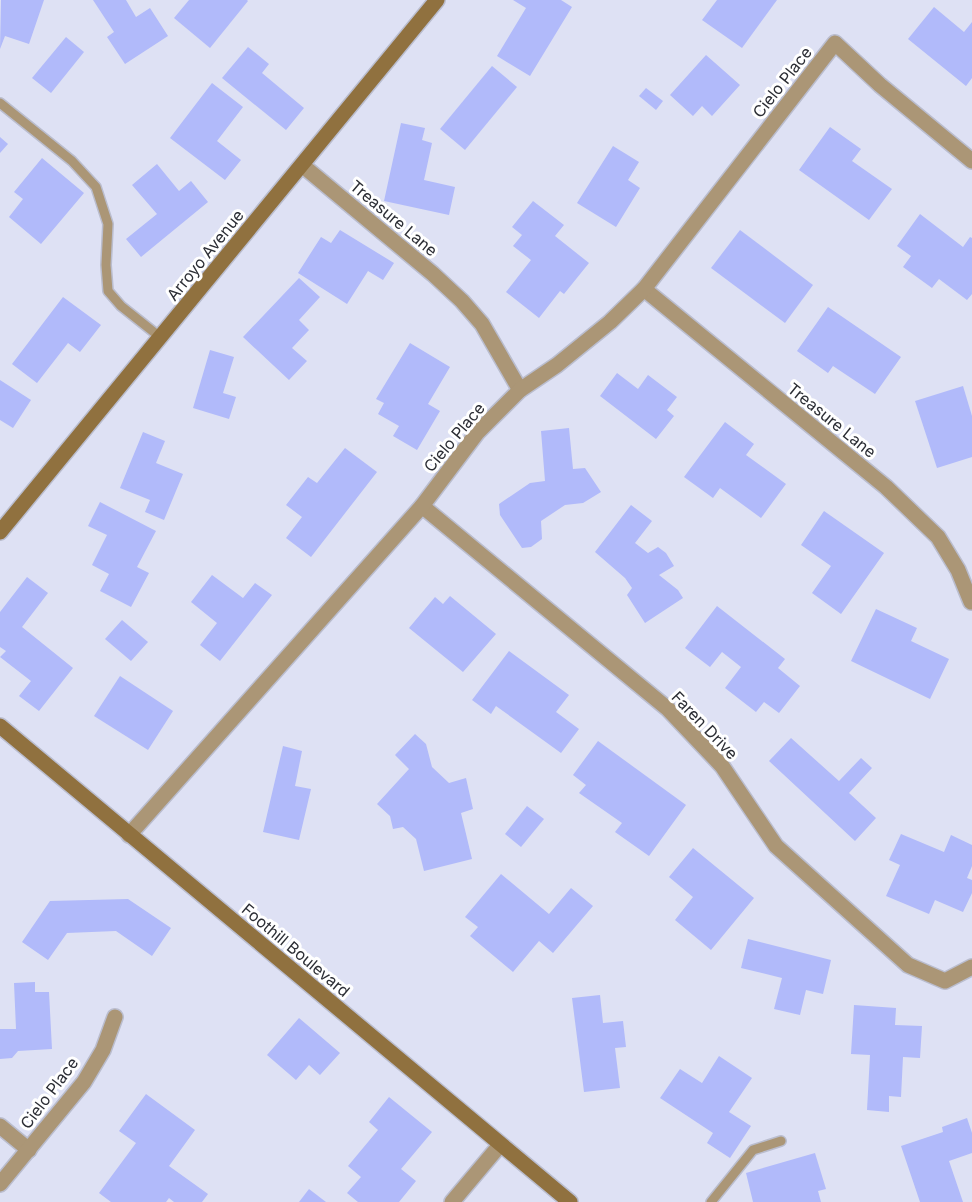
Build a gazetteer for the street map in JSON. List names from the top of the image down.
{
  "streets": {
    "street": [
      "Cielo Place",
      "Treasure Lane",
      "Arroyo Avenue",
      "Faren Drive",
      "Foothill Boulevard"
    ]
  },
  "crossings": [
    ["Cielo Place", "Treasure Lane"],
    ["Cielo Place", "Faren Drive"],
    ["Cielo Place", "Foothill Boulevard"],
    ["Treasure Lane", "Arroyo Avenue"]
  ]
}
